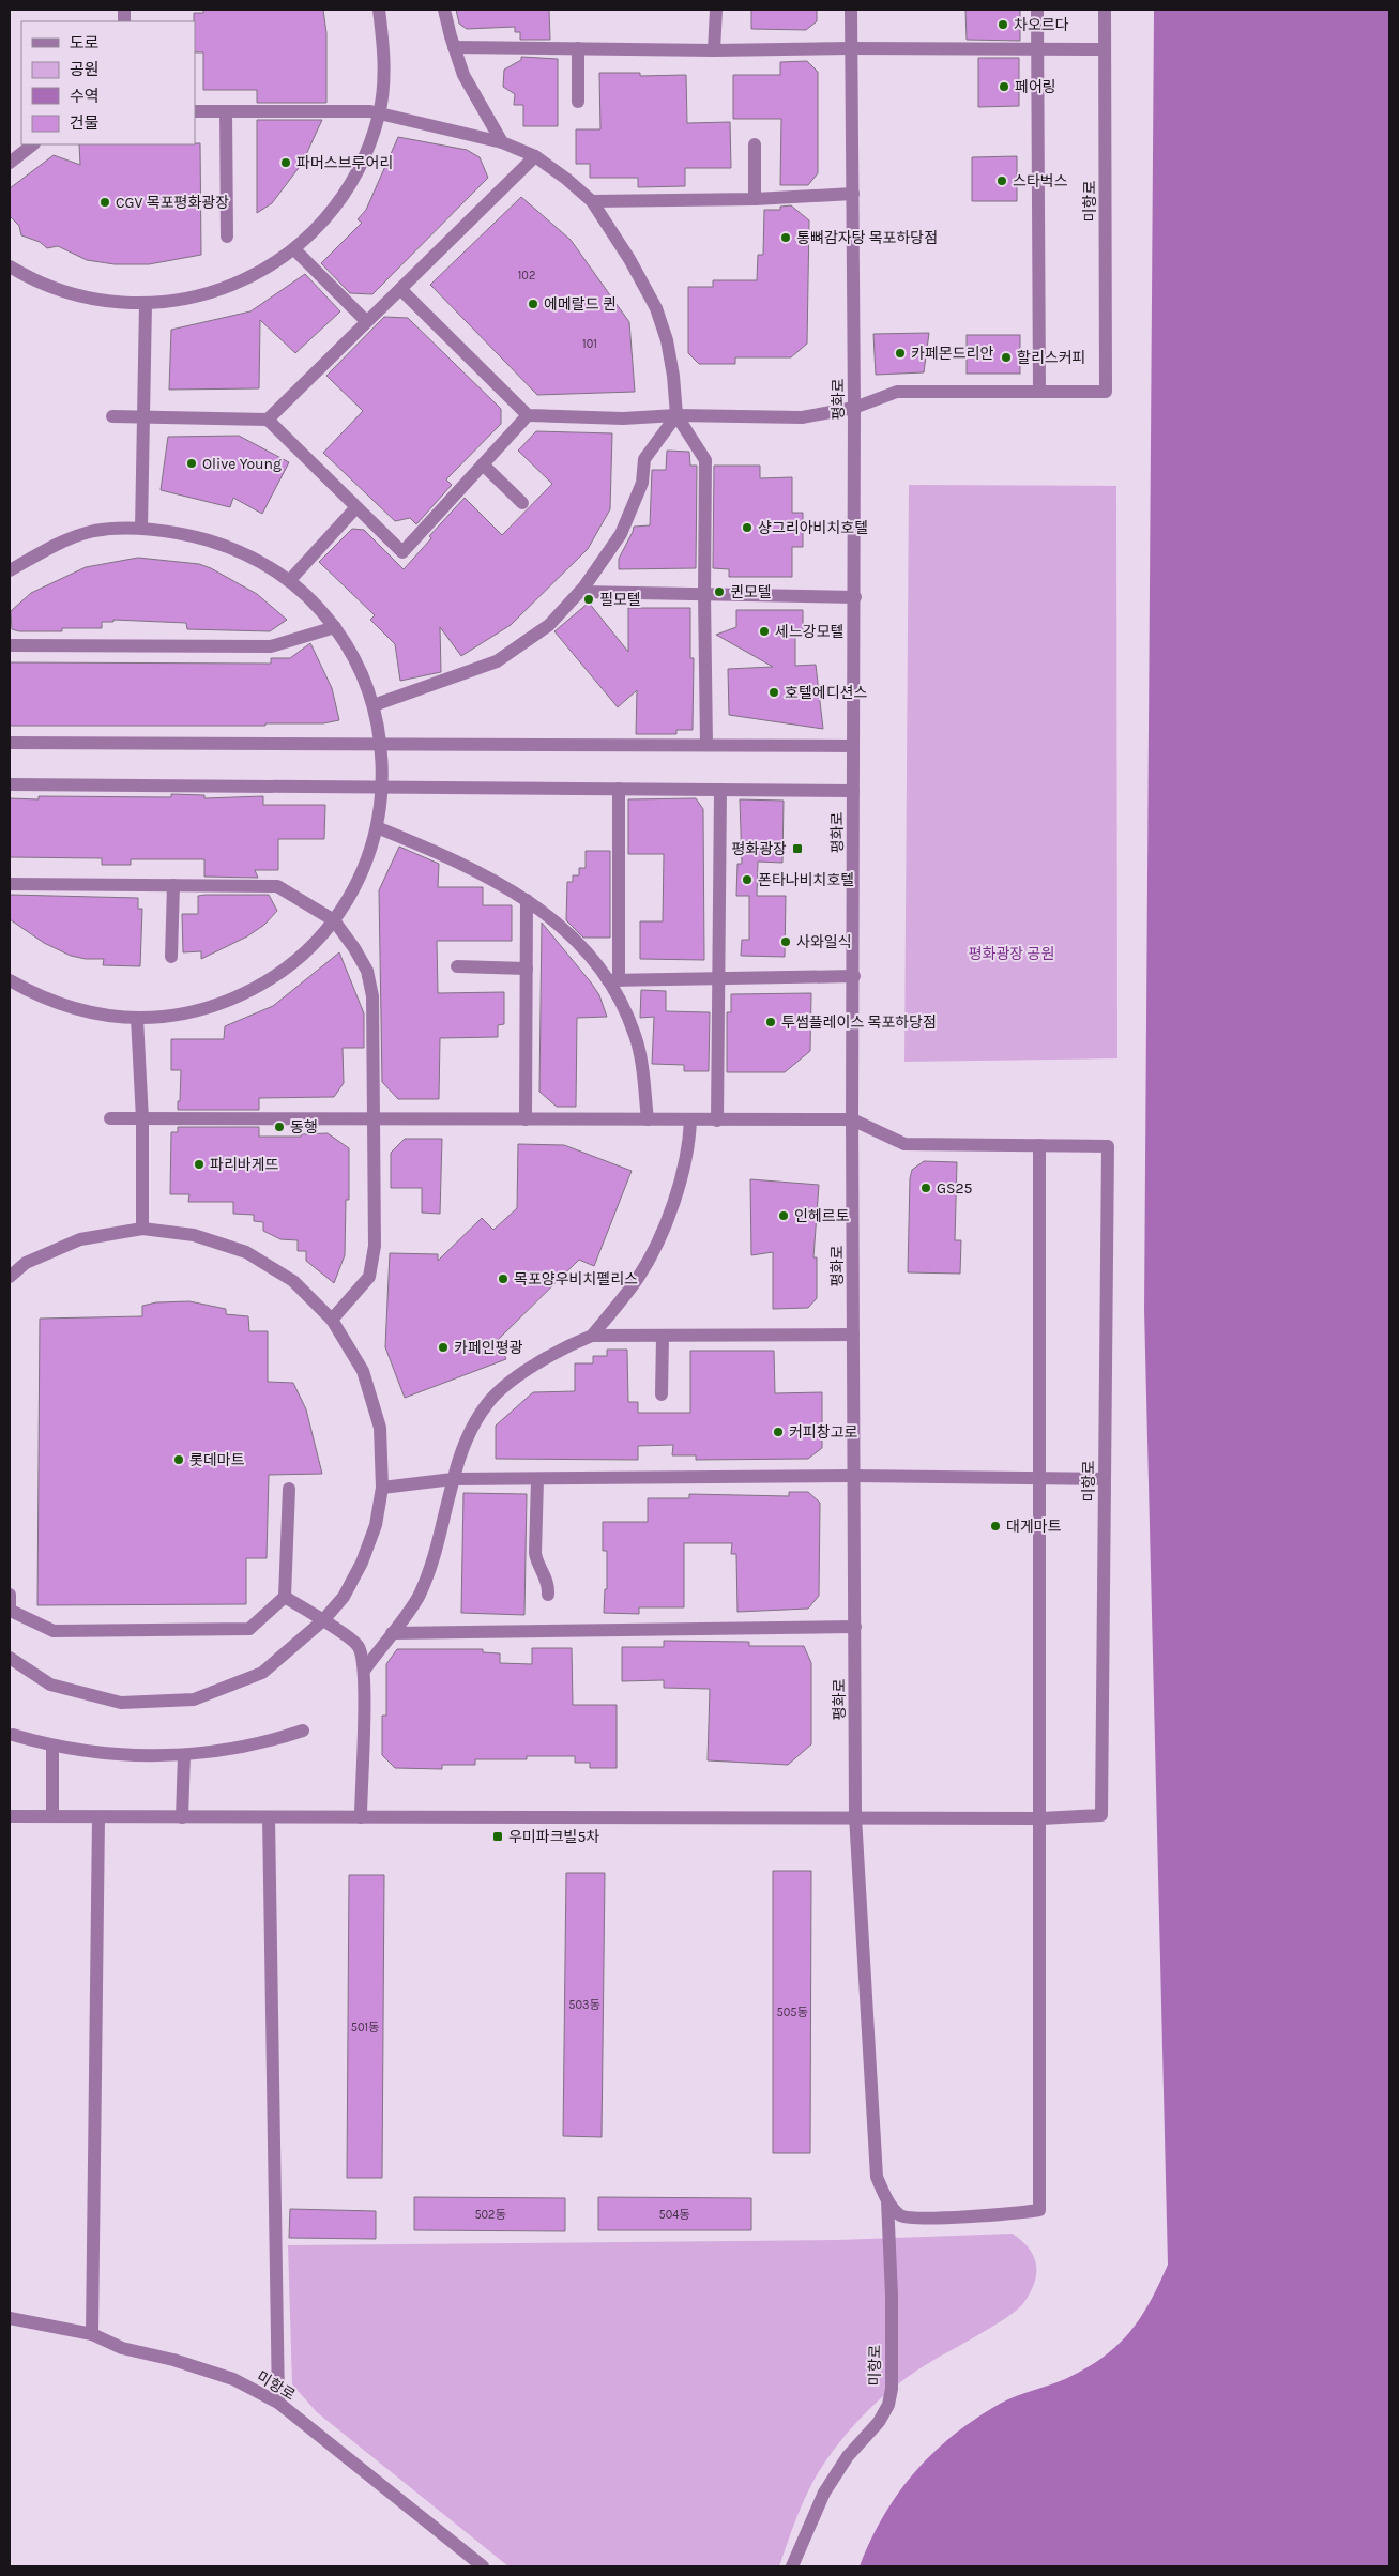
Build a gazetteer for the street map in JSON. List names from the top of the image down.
{
  "streets": {
    "street": ["미항로", "평화로"]
  },
  "crossings": [
    ["미항로", "평화로"]
  ],
  "parks": ["평화광장 공원"],
  "places": {
    "other": [
      "차오르다",
      "페어링",
      "파머스브루어리",
      "스타벅스",
      "CGV 목포평화광장",
      "통뼈감자탕 목포하당점",
      "에메랄드 퀸",
      "카페몬드리안",
      "할리스커피",
      "Olive Young",
      "샹그리아비치호텔",
      "퀸모텔",
      "필모텔",
      "세느강모텔",
      "호텔에디션스",
      "폰타나비치호텔",
      "사와일식",
      "투썸플레이스 목포하당점",
      "동행",
      "파리바게뜨",
      "GS25",
      "인헤르토",
      "목포양우비치펠리스",
      "카페인평광",
      "커피창고로",
      "롯데마트",
      "대게마트"
    ],
    "transit": ["평화광장", "우미파크빌5차"]
  },
  "house_numbers": [
    "102",
    "101",
    "503동",
    "505동",
    "501동",
    "502동",
    "504동"
  ],
  "legend": [
    "도로",
    "공원",
    "수역",
    "건물"
  ]
}
